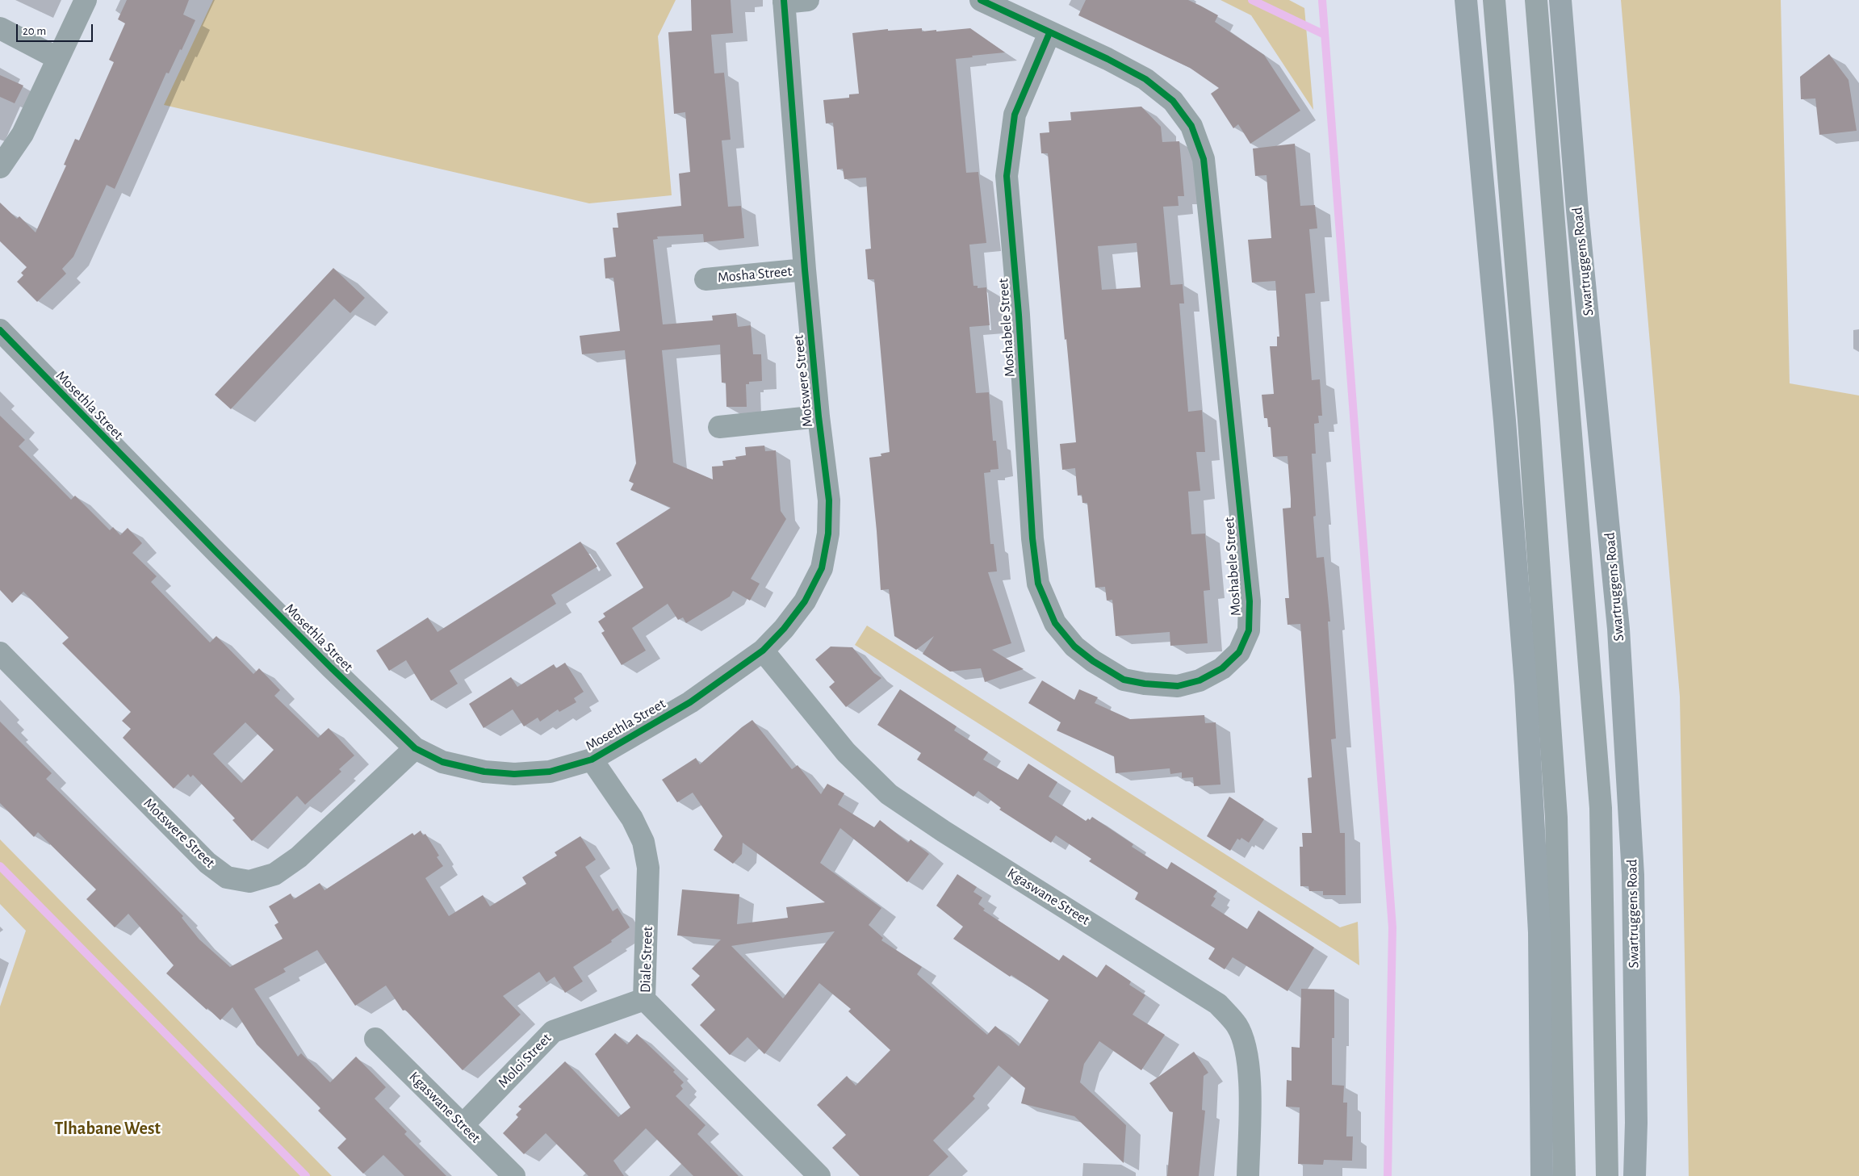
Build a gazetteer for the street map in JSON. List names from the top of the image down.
{
  "streets": {
    "main road": ["Swartruggens Road"],
    "street": [
      "Mosha Street",
      "Moshabele Street",
      "Motswere Street",
      "Mosethla Street",
      "Kgaswane Street",
      "Diale Street",
      "Moloi Street"
    ]
  },
  "crossings": [
    ["Mosha Street", "Motswere Street"],
    ["Motswere Street", "Mosethla Street"],
    ["Motswere Street", "Kgaswane Street"],
    ["Mosethla Street", "Diale Street"],
    ["Kgaswane Street", "Moloi Street"],
    ["Diale Street", "Moloi Street"]
  ],
  "districts": ["Tlhabane West"],
  "scale_bar": "20 m"
}
